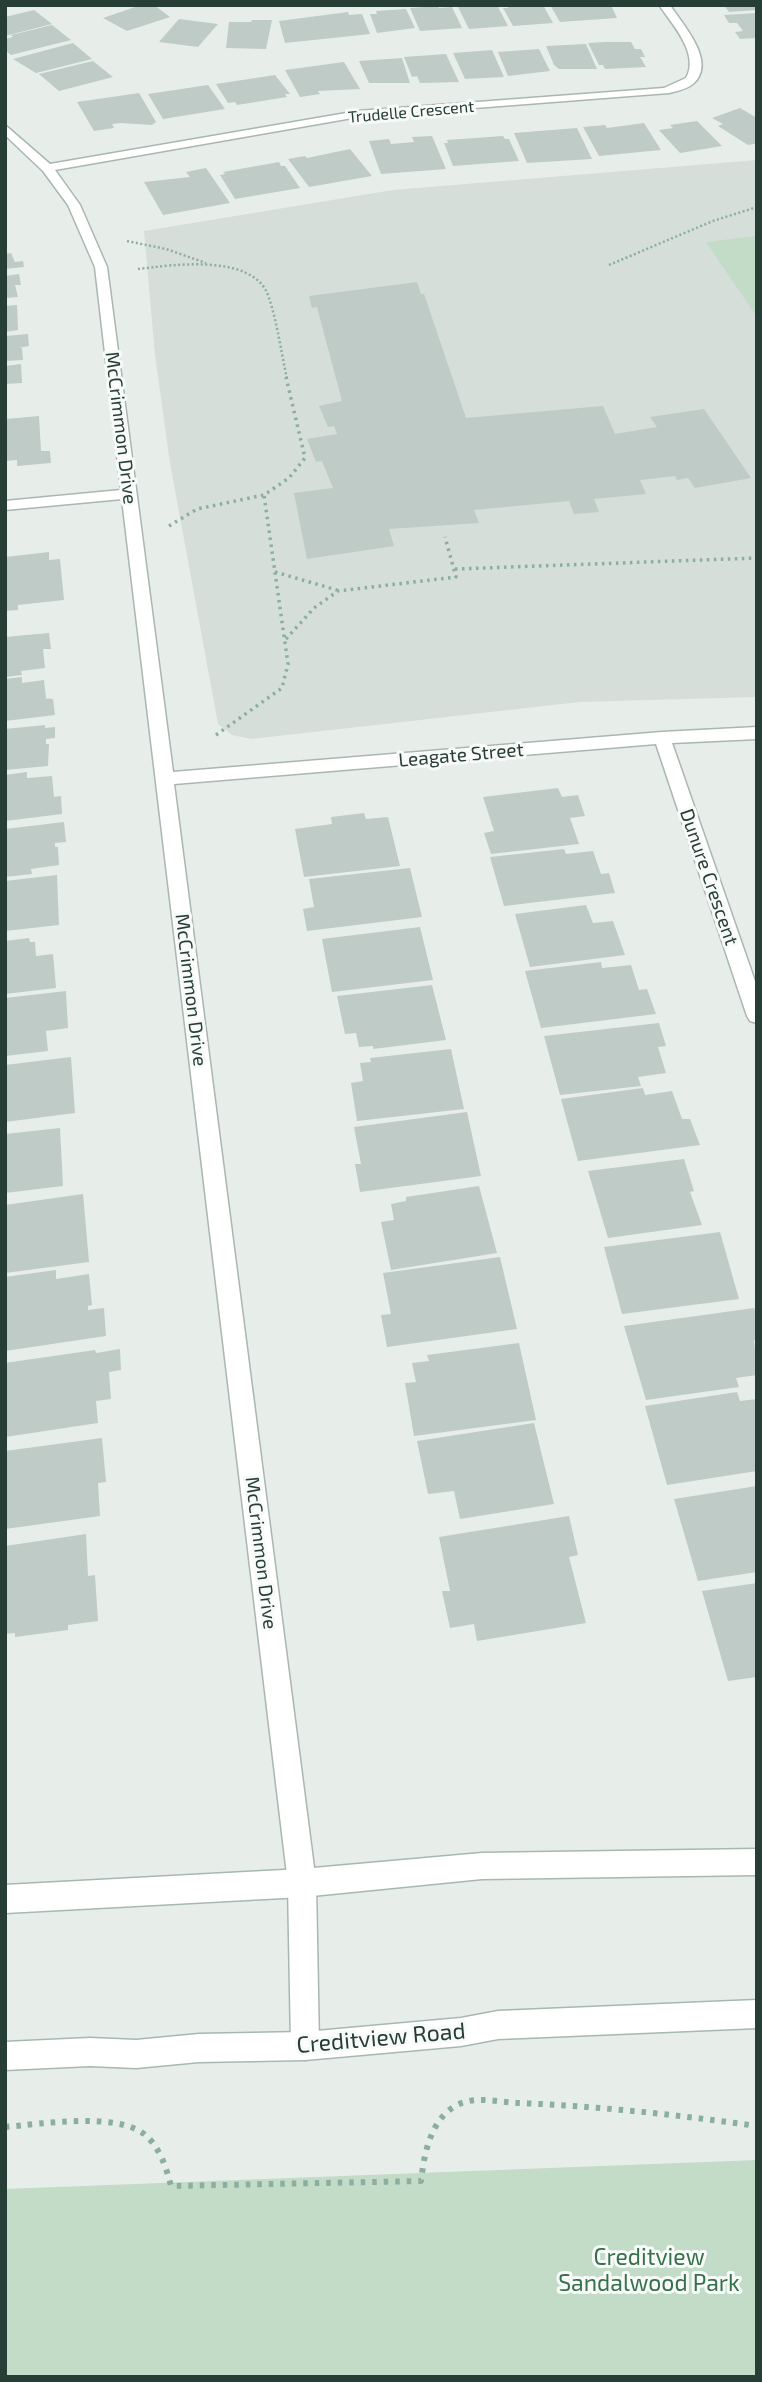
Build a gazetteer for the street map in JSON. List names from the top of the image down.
{
  "streets": {
    "street": [
      "Trudelle Crescent",
      "McCrimmon Drive",
      "Leagate Street",
      "Dunure Crescent",
      "Creditview Road"
    ]
  },
  "crossings": [
    ["Trudelle Crescent", "McCrimmon Drive"],
    ["McCrimmon Drive", "Leagate Street"],
    ["McCrimmon Drive", "Creditview Road"],
    ["Leagate Street", "Dunure Crescent"]
  ],
  "parks": ["Creditview Sandalwood Park"]
}
